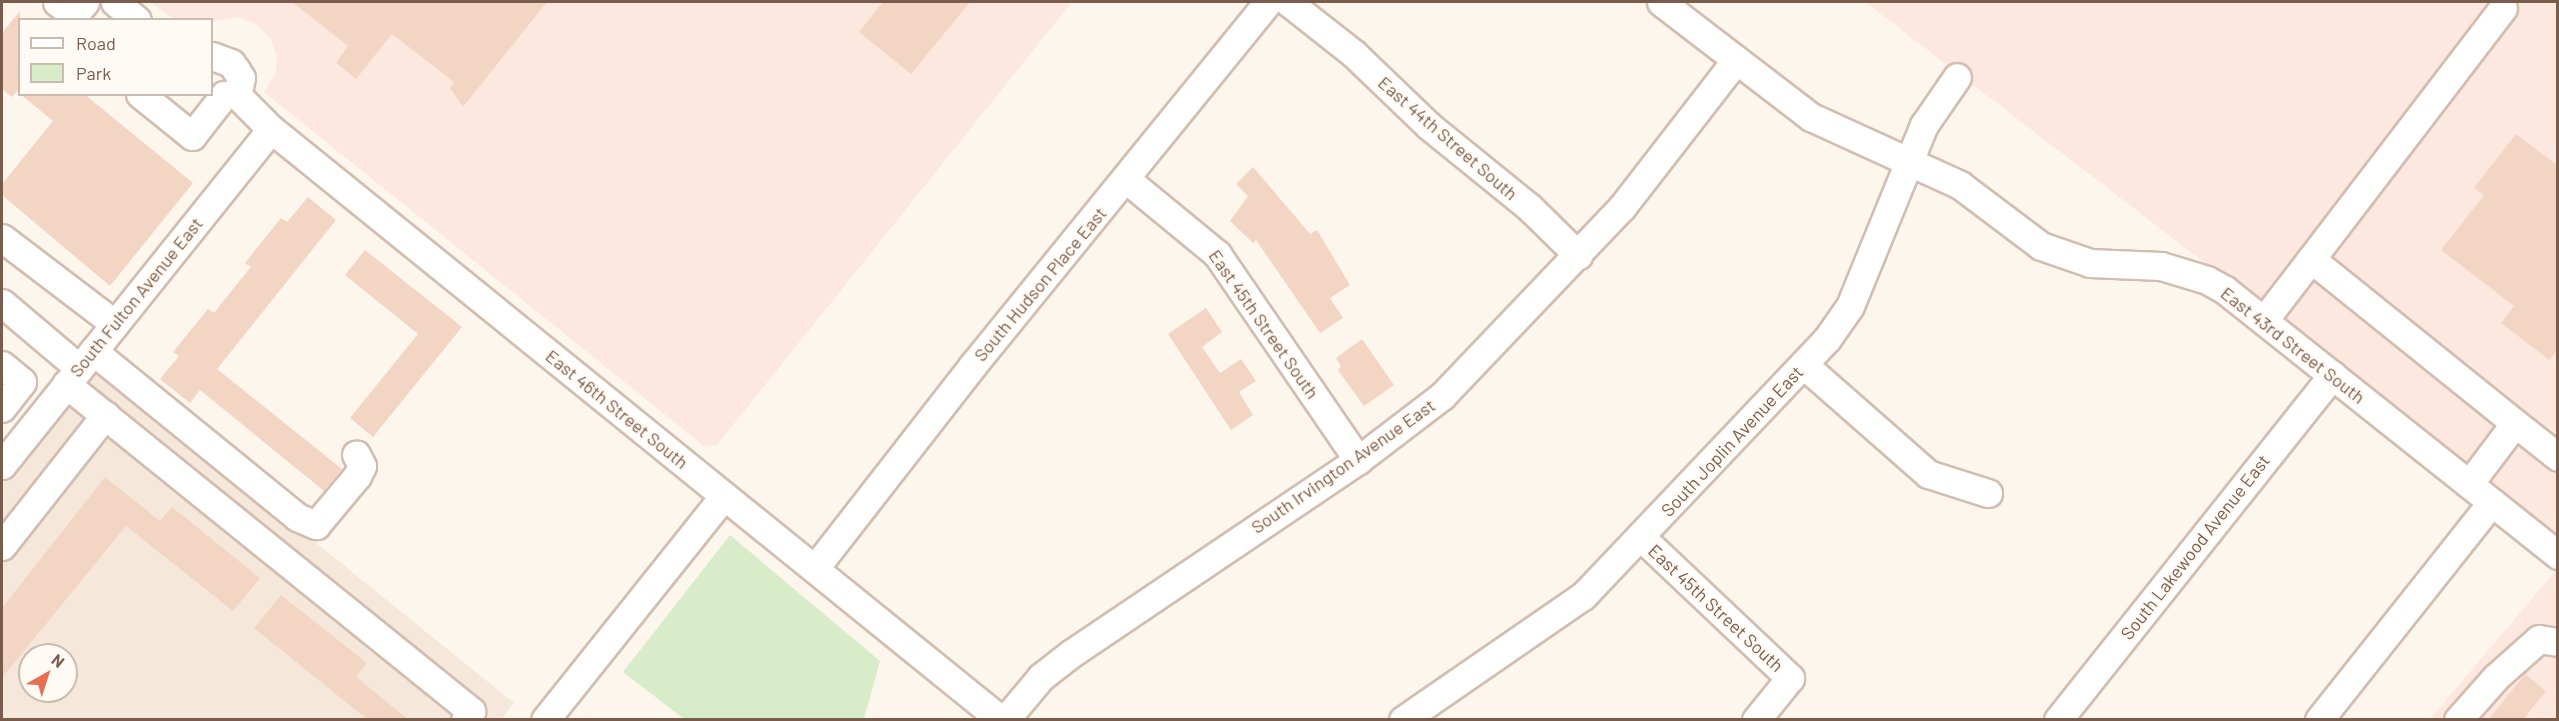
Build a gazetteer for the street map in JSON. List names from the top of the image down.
{
  "streets": {
    "street": [
      "East 44th Street South",
      "South Hudson Place East",
      "South Fulton Avenue East",
      "East 45th Street South",
      "East 43rd Street South",
      "East 46th Street South",
      "South Joplin Avenue East",
      "South Irvington Avenue East",
      "South Lakewood Avenue East"
    ]
  },
  "crossings": [
    ["East 44th Street South", "South Irvington Avenue East"],
    ["South Hudson Place East", "East 45th Street South"],
    ["South Hudson Place East", "East 46th Street South"],
    ["South Fulton Avenue East", "East 46th Street South"],
    ["East 45th Street South", "South Joplin Avenue East"],
    ["East 45th Street South", "South Irvington Avenue East"],
    ["East 43rd Street South", "South Joplin Avenue East"],
    ["East 43rd Street South", "South Irvington Avenue East"],
    ["East 43rd Street South", "South Lakewood Avenue East"],
    ["East 46th Street South", "South Irvington Avenue East"]
  ],
  "legend": ["Road", "Park"],
  "north": "top right"
}
